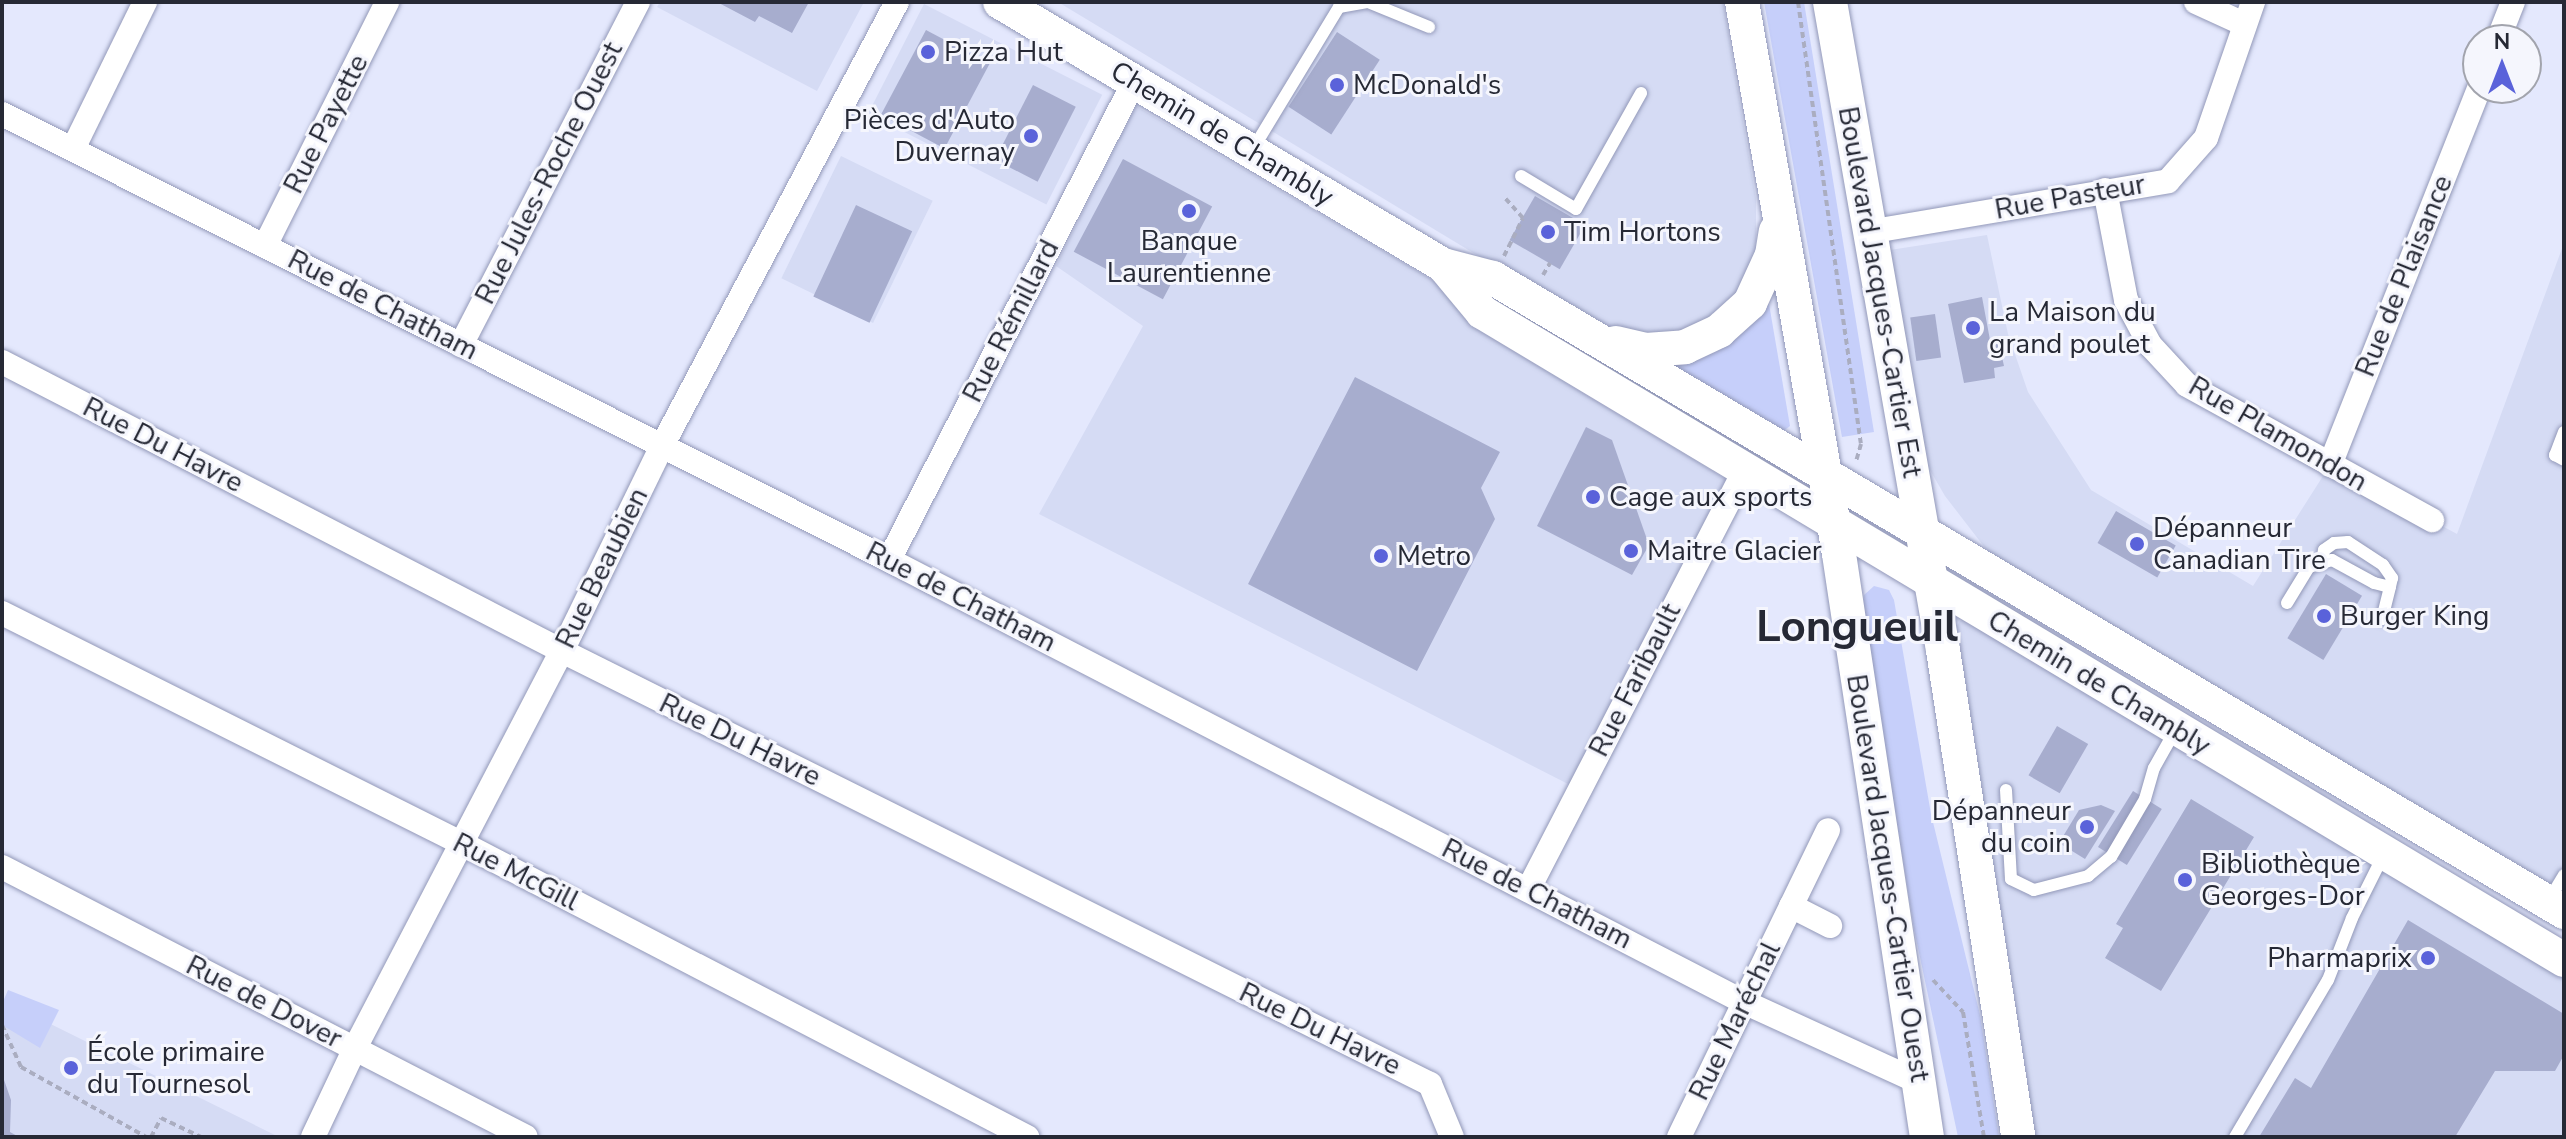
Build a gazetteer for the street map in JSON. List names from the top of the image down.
{
  "streets": {
    "main road": ["Chemin de Chambly", "Boulevard Jacques-Cartier Est", "Boulevard Jacques-Cartier Ouest"],
    "street": [
      "Rue Payette",
      "Rue Jules-Roche Ouest",
      "Rue Pasteur",
      "Rue de Plaisance",
      "Rue de Chatham",
      "Rue Rémillard",
      "Rue Plamondon",
      "Rue Du Havre",
      "Rue Beaubien",
      "Rue Faribault",
      "Rue McGill",
      "Rue de Dover",
      "Rue Maréchal"
    ]
  },
  "crossings": [
    ["Rue Payette", "Rue de Chatham"],
    ["Chemin de Chambly", "Boulevard Jacques-Cartier Est"],
    ["Chemin de Chambly", "Rue Rémillard"],
    ["Chemin de Chambly", "Rue Faribault"],
    ["Chemin de Chambly", "Boulevard Jacques-Cartier Ouest"],
    ["Rue Jules-Roche Ouest", "Rue de Chatham"],
    ["Rue Pasteur", "Boulevard Jacques-Cartier Est"],
    ["Rue Pasteur", "Rue Plamondon"],
    ["Rue de Plaisance", "Rue Plamondon"],
    ["Rue de Chatham", "Rue Rémillard"],
    ["Rue de Chatham", "Rue Beaubien"],
    ["Rue de Chatham", "Rue Faribault"],
    ["Rue de Chatham", "Boulevard Jacques-Cartier Ouest"],
    ["Rue de Chatham", "Rue Maréchal"],
    ["Rue Du Havre", "Rue Beaubien"],
    ["Rue Beaubien", "Rue McGill"],
    ["Rue Beaubien", "Rue de Dover"]
  ],
  "districts": ["Longueuil"],
  "places": [
    "Pizza Hut",
    "McDonald's",
    "Pièces d'Auto Duvernay",
    "Banque Laurentienne",
    "Tim Hortons",
    "La Maison du grand poulet",
    "Cage aux sports",
    "Dépanneur Canadian Tire",
    "Maitre Glacier",
    "Metro",
    "Burger King",
    "Dépanneur du coin",
    "Bibliothèque Georges-Dor",
    "Pharmaprix",
    "École primaire du Tournesol"
  ],
  "north": "top"
}
